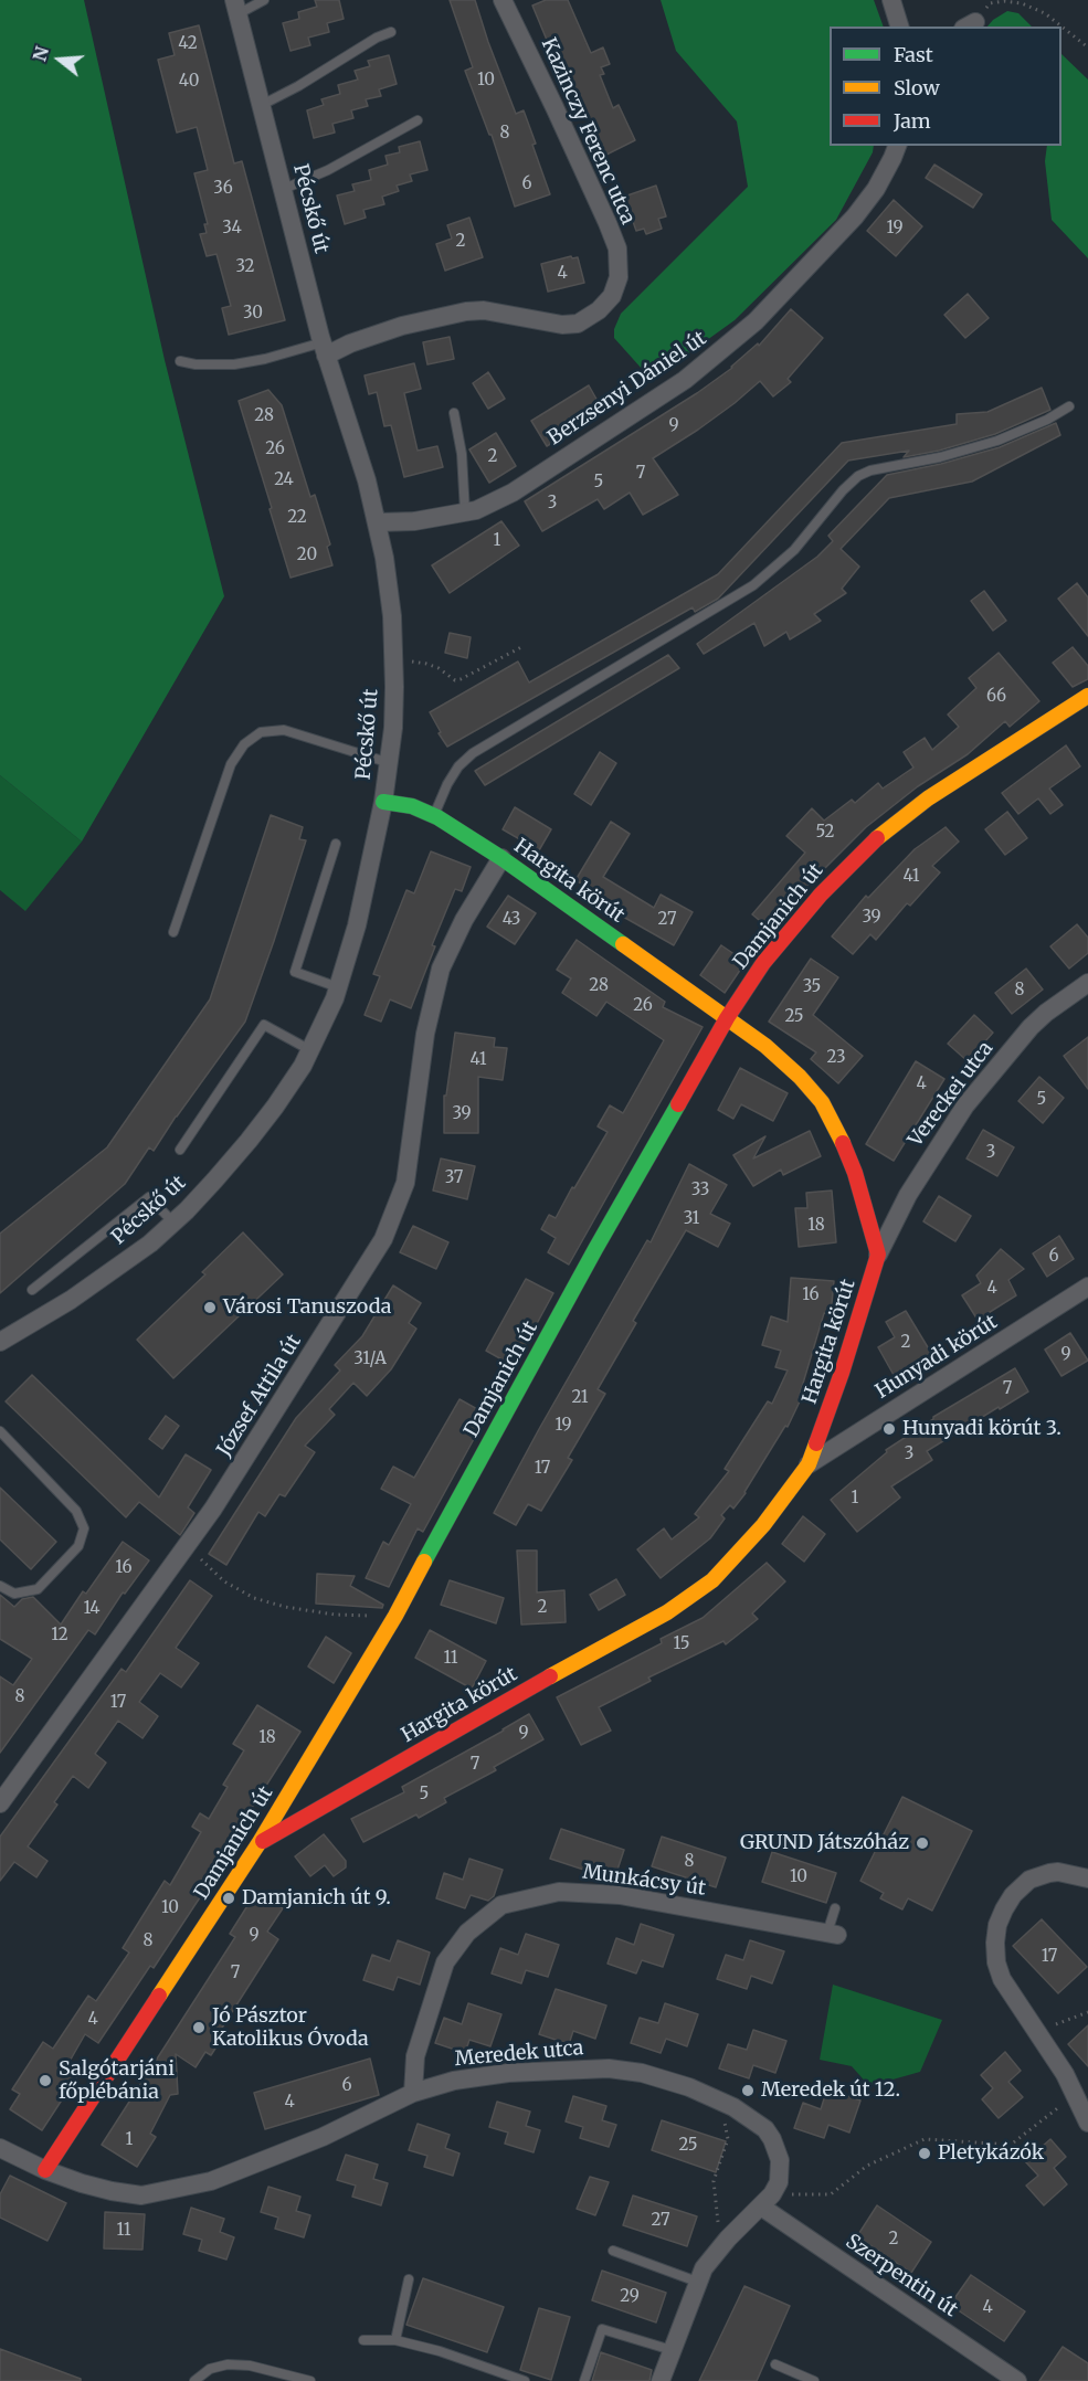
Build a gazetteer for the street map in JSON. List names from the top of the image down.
{
  "streets": {
    "street": [
      "Kazinczy Ferenc utca",
      "Pécskő út",
      "Berzsenyi Dániel út",
      "Hargita körút",
      "Damjanich út",
      "Vereckei utca",
      "Hunyadi körút",
      "József Attila út",
      "Munkácsy út",
      "Meredek utca",
      "Szerpentin út"
    ]
  },
  "crossings": [
    ["Kazinczy Ferenc utca", "Pécskő út"],
    ["Pécskő út", "Berzsenyi Dániel út"],
    ["Pécskő út", "Hargita körút"],
    ["Hargita körút", "Damjanich út"],
    ["Hargita körút", "Vereckei utca"],
    ["Hargita körút", "Hunyadi körút"],
    ["Hargita körút", "József Attila út"],
    ["Damjanich út", "Meredek utca"],
    ["Munkácsy út", "Meredek utca"],
    ["Meredek utca", "Szerpentin út"]
  ],
  "places": [
    "Városi Tanuszoda",
    "Hunyadi körút 3.",
    "GRUND Játszóház",
    "Damjanich út 9.",
    "Jó Pásztor Katolikus Óvoda",
    "Salgótarjáni főplébánia",
    "Meredek út 12.",
    "Pletykázók"
  ],
  "house_numbers": [
    "42",
    "10",
    "40",
    "8",
    "6",
    "36",
    "34",
    "19",
    "2",
    "32",
    "4",
    "30",
    "28",
    "9",
    "26",
    "2",
    "7",
    "24",
    "5",
    "3",
    "22",
    "1",
    "20",
    "66",
    "52",
    "41",
    "39",
    "43",
    "27",
    "28",
    "35",
    "8",
    "26",
    "25",
    "23",
    "41",
    "4",
    "5",
    "39",
    "3",
    "37",
    "33",
    "31",
    "18",
    "6",
    "4",
    "16",
    "2",
    "9",
    "31/A",
    "7",
    "21",
    "19",
    "3",
    "17",
    "1",
    "16",
    "2",
    "14",
    "12",
    "15",
    "11",
    "8",
    "17",
    "9",
    "18",
    "7",
    "5",
    "8",
    "10",
    "10",
    "9",
    "8",
    "17",
    "7",
    "4",
    "6",
    "4",
    "1",
    "25",
    "27",
    "11",
    "2",
    "29",
    "4"
  ],
  "legend": ["Fast", "Slow", "Jam"],
  "north": "left"
}
